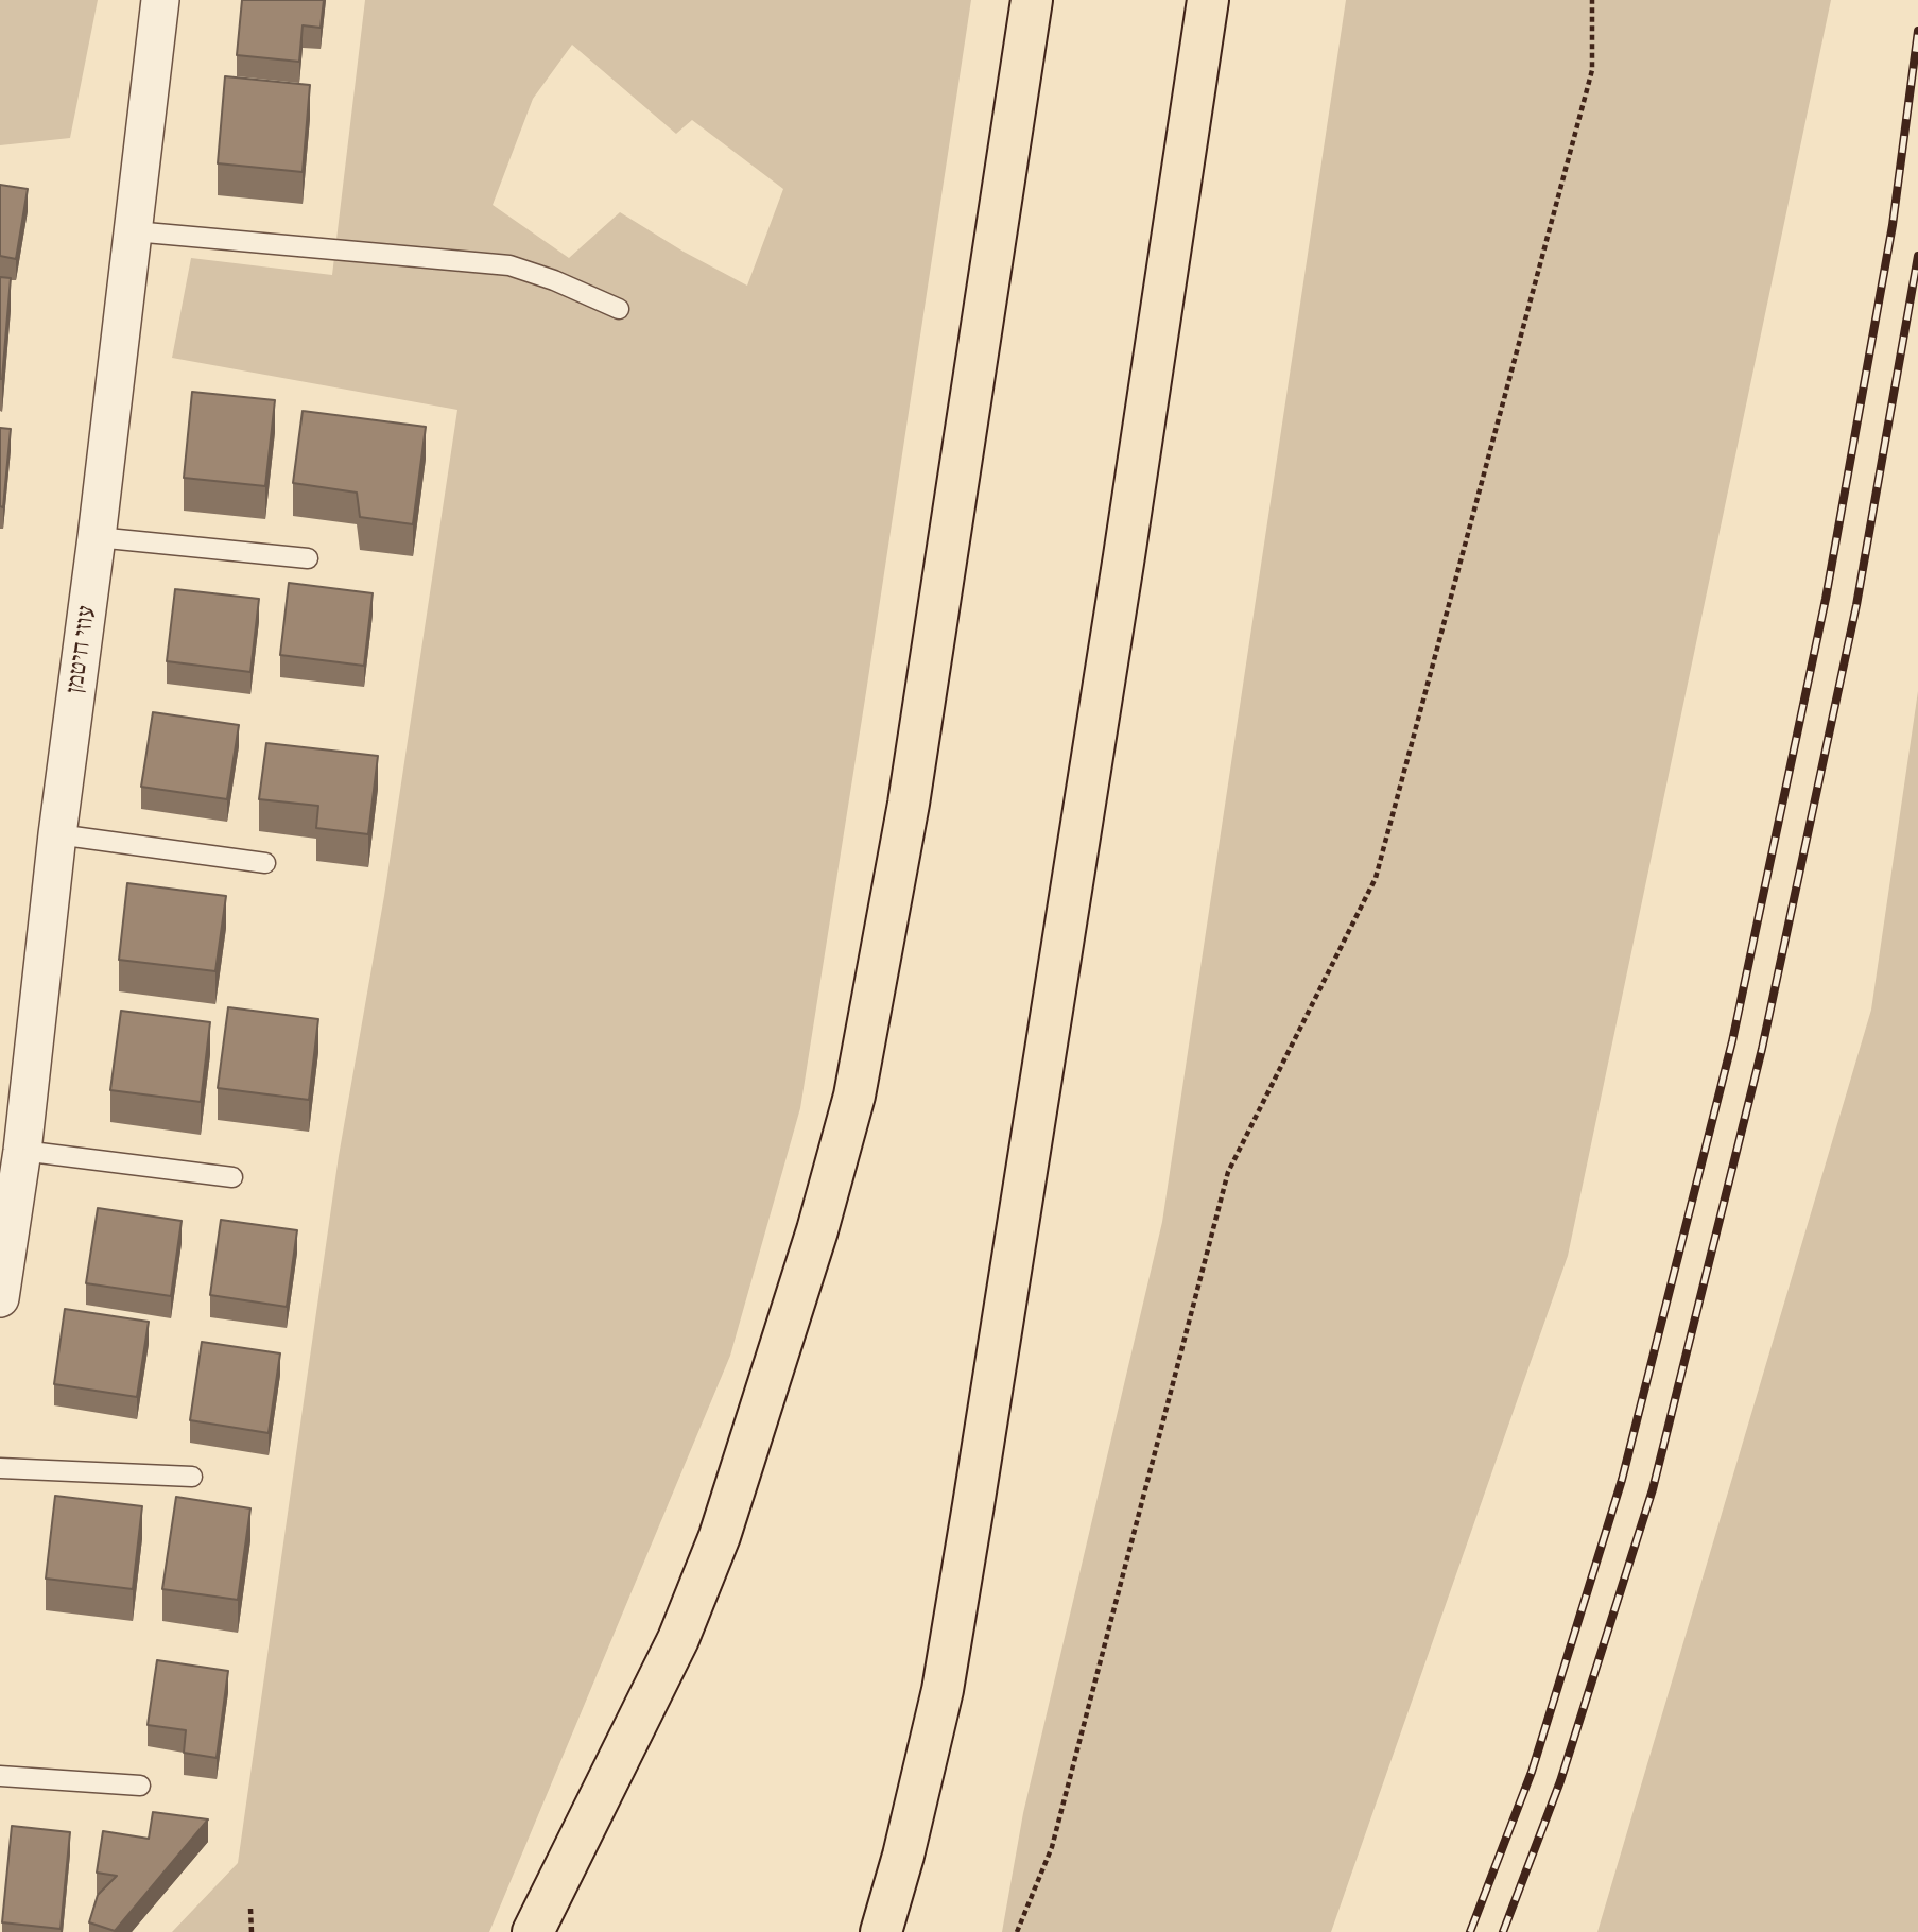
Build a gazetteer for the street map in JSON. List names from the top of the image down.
{
  "streets": {
    "street": ["עוזי חיטמן"]
  }
}
